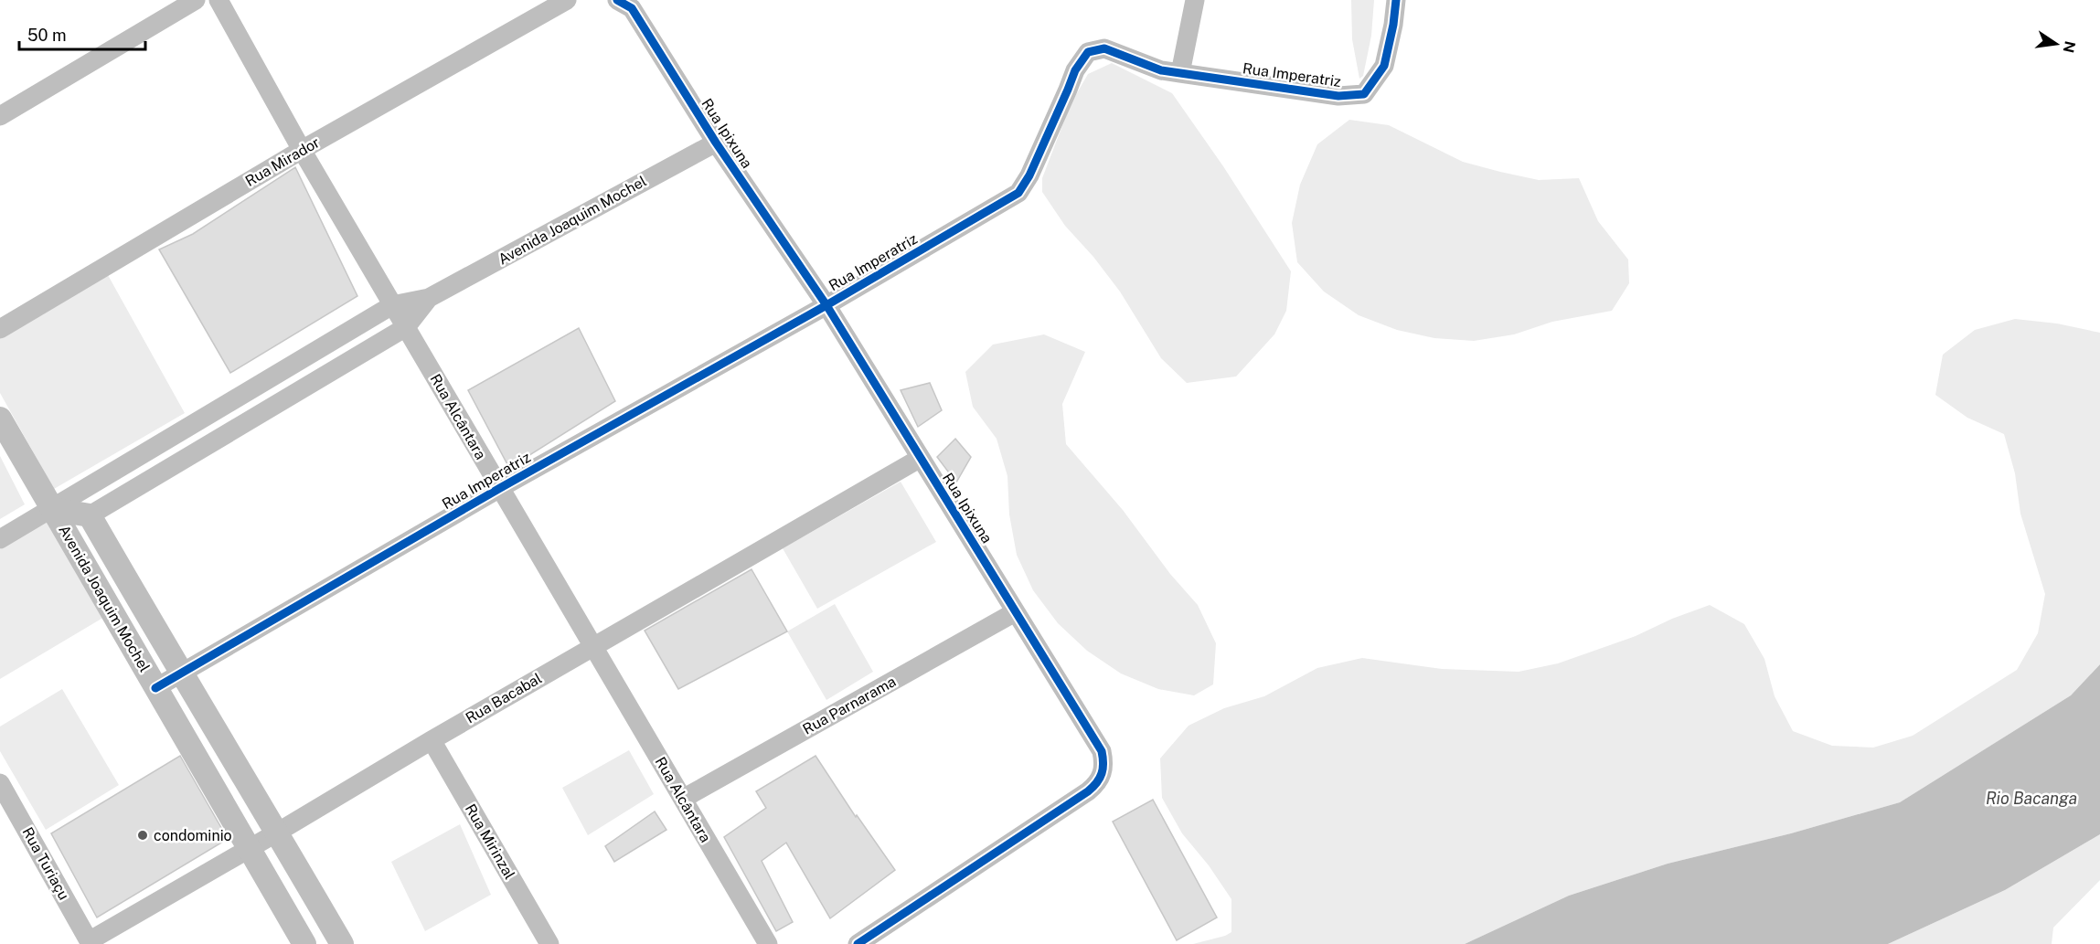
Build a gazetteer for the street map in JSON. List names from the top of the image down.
{
  "streets": {
    "street": [
      "Rua Imperatriz",
      "Rua Ipixuna",
      "Rua Mirador",
      "Avenida Joaquim Mochel",
      "Rua Alcântara",
      "Rua Bacabal",
      "Rua Parnarama",
      "Rua Mirinzal",
      "Rua Turiaçu"
    ]
  },
  "crossings": [
    ["Rua Imperatriz", "Rua Ipixuna"],
    ["Rua Imperatriz", "Avenida Joaquim Mochel"],
    ["Rua Imperatriz", "Rua Alcântara"],
    ["Rua Ipixuna", "Avenida Joaquim Mochel"],
    ["Rua Ipixuna", "Rua Bacabal"],
    ["Rua Ipixuna", "Rua Parnarama"],
    ["Rua Mirador", "Rua Alcântara"],
    ["Avenida Joaquim Mochel", "Rua Alcântara"],
    ["Avenida Joaquim Mochel", "Rua Bacabal"],
    ["Rua Alcântara", "Rua Bacabal"],
    ["Rua Alcântara", "Rua Parnarama"],
    ["Rua Bacabal", "Rua Mirinzal"],
    ["Rua Bacabal", "Rua Turiaçu"]
  ],
  "water": ["Rio Bacanga"],
  "places": ["condominio"],
  "scale_bar": "50 m",
  "north": "right"
}
